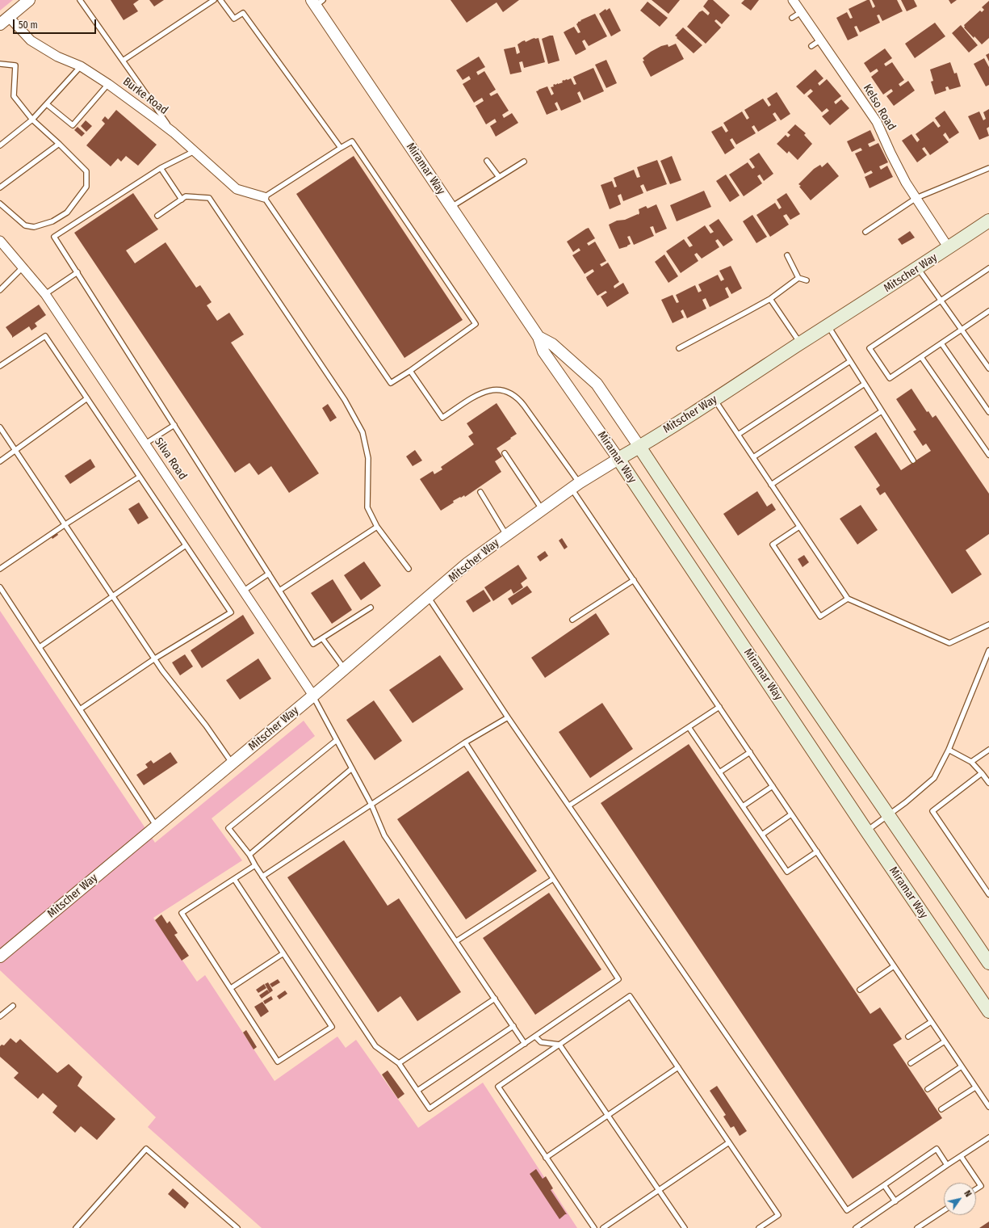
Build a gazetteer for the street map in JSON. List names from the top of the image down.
{
  "streets": {
    "main road": ["Miramar Way", "Mitscher Way"],
    "street": ["Burke Road", "Kelso Road", "Silva Road"]
  },
  "crossings": [
    ["Kelso Road", "Mitscher Way"],
    ["Miramar Way", "Mitscher Way"],
    ["Mitscher Way", "Silva Road"]
  ],
  "scale_bar": "50 m",
  "north": "top right"
}
